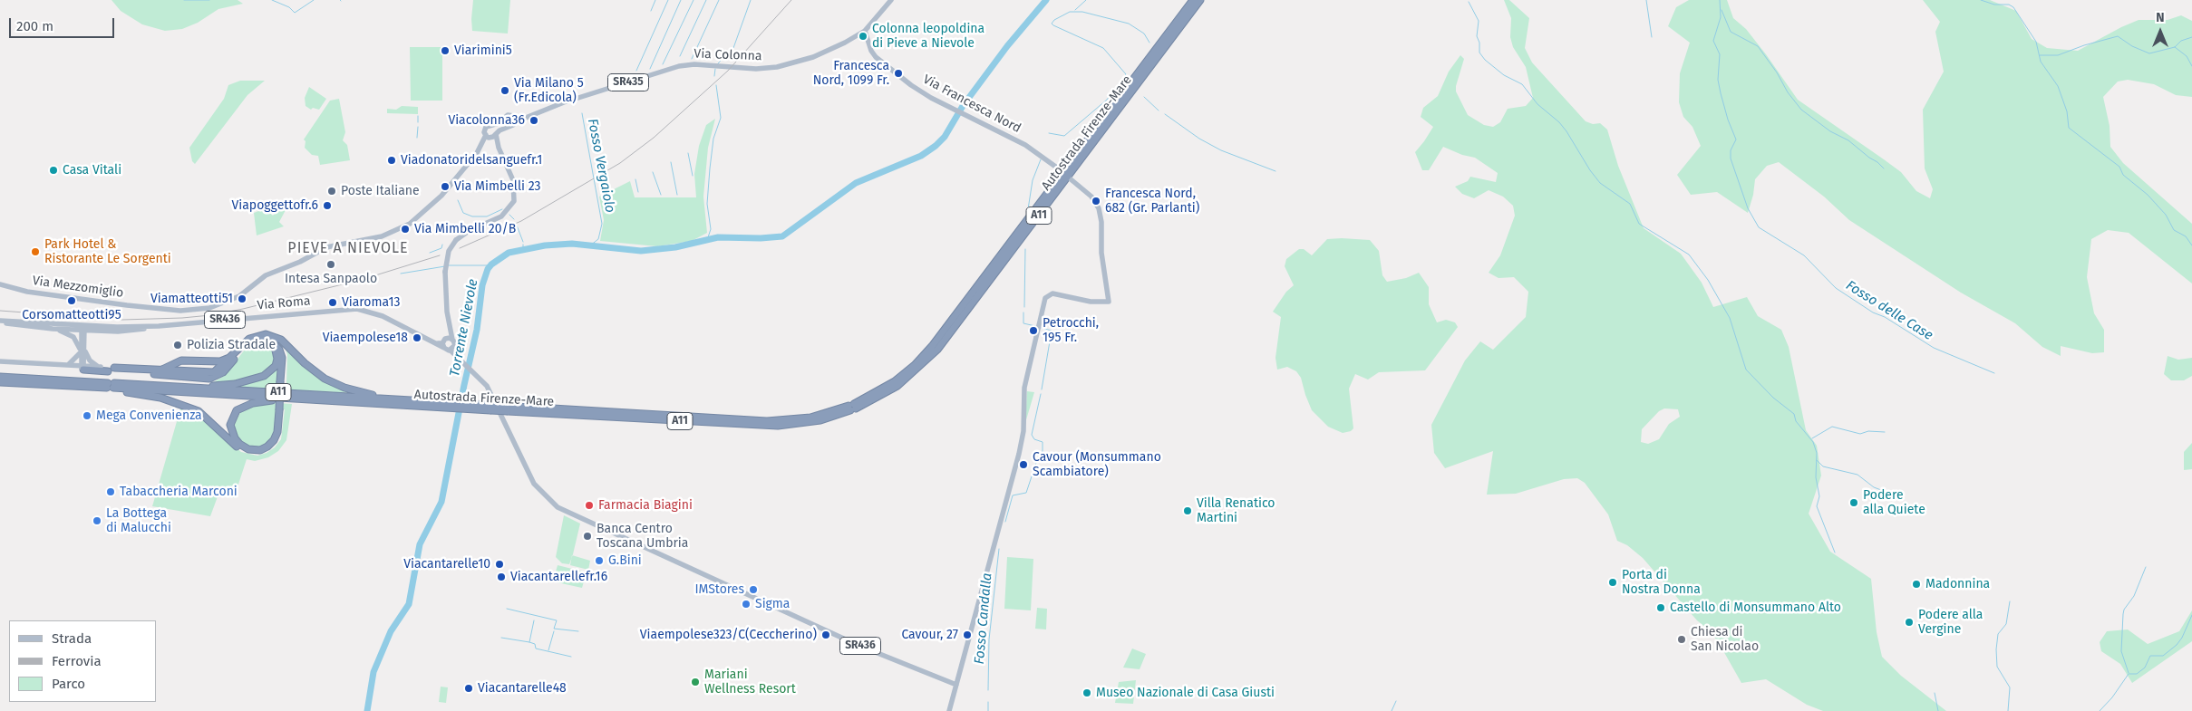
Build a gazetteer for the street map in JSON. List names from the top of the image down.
{
  "streets": {
    "highway": ["Autostrada Firenze-Mare", "A11"],
    "main road": [
      "Via Colonna",
      "SR435",
      "Via Francesca Nord",
      "Via Mezzomiglio",
      "Via Roma",
      "SR436"
    ]
  },
  "crossings": [
    ["Via Colonna", "SR435"],
    ["Via Colonna", "Via Francesca Nord"],
    ["SR435", "Via Francesca Nord"],
    ["SR435", "Via Mezzomiglio"],
    ["Via Roma", "SR436"]
  ],
  "districts": ["PIEVE A NIEVOLE"],
  "water": [
    "Fosso Vergaiolo",
    "Fosso delle Case",
    "Torrente Nievole",
    "Fosso Candalla"
  ],
  "places": [
    "Colonna leopoldina di Pieve a Nievole",
    "Viarimini5",
    "Francesca Nord, 1099 Fr.",
    "Via Milano 5 (Fr.Edicola)",
    "Viacolonna36",
    "Viadonatoridelsanguefr.1",
    "Casa Vitali",
    "Via Mimbelli 23",
    "Poste Italiane",
    "Francesca Nord, 682 (Gr. Parlanti)",
    "Viapoggettofr.6",
    "Via Mimbelli 20/B",
    "Park Hotel & Ristorante Le Sorgenti",
    "Intesa Sanpaolo",
    "Viamatteotti51",
    "Corsomatteotti95",
    "Viaroma13",
    "Petrocchi, 195 Fr.",
    "Viaempolese18",
    "Polizia Stradale",
    "Mega Convenienza",
    "Cavour (Monsummano Scambiatore)",
    "Tabaccheria Marconi",
    "Podere alla Quiete",
    "Farmacia Biagini",
    "Villa Renatico Martini",
    "La Bottega di Malucchi",
    "Banca Centro Toscana Umbria",
    "G.Bini",
    "Viacantarelle10",
    "Viacantarellefr.16",
    "Porta di Nostra Donna",
    "Madonnina",
    "IMStores",
    "Sigma",
    "Castello di Monsummano Alto",
    "Podere alla Vergine",
    "Viaempolese323/C(Ceccherino)",
    "Cavour, 27",
    "Chiesa di San Nicolao",
    "Mariani Wellness Resort",
    "Viacantarelle48",
    "Museo Nazionale di Casa Giusti"
  ],
  "legend": ["Strada", "Ferrovia", "Parco"],
  "scale_bar": "200 m",
  "north": "top"
}
